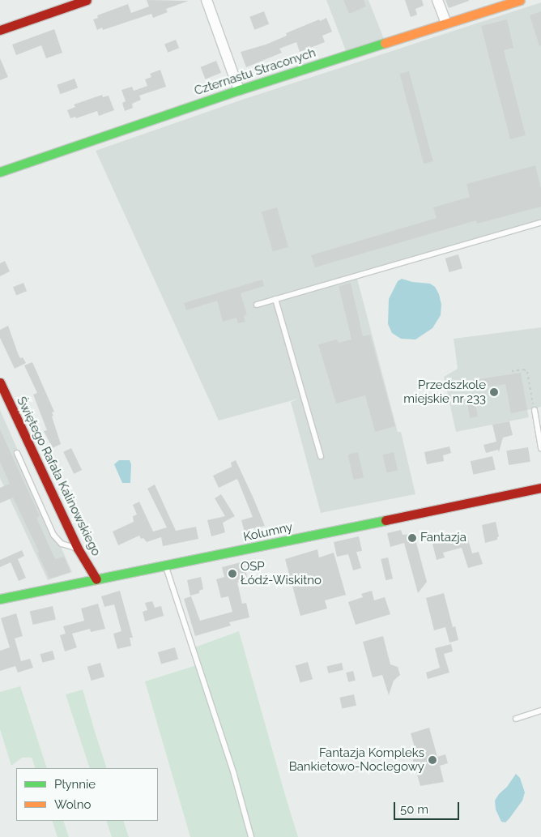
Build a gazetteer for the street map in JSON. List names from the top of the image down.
{
  "streets": {
    "street": ["Czternastu Straconych", "Świętego Rafała Kalinowskiego", "Kolumny"]
  },
  "crossings": [
    ["Świętego Rafała Kalinowskiego", "Kolumny"]
  ],
  "places": [
    "Przedszkole miejskie nr 233",
    "Fantazja",
    "OSP Łódź-Wiskitno",
    "Fantazja Kompleks Bankietowo-Noclegowy"
  ],
  "legend": ["Płynnie", "Wolno"],
  "scale_bar": "50 m"
}
